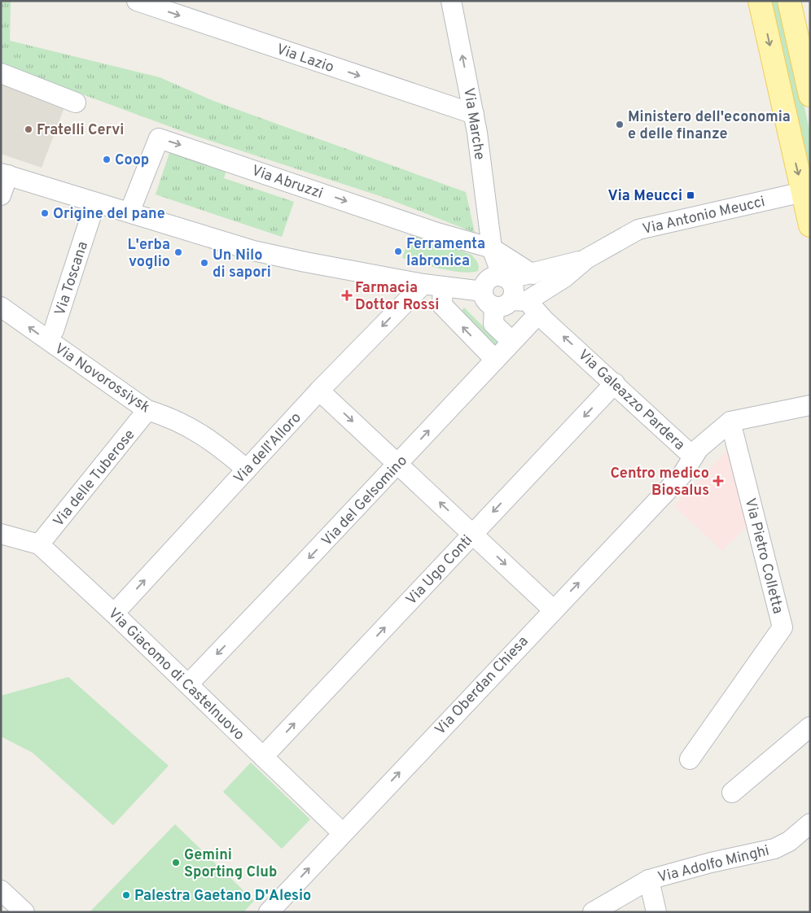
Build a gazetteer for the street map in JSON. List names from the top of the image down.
{
  "streets": {
    "street": [
      "Via Lazio",
      "Via Marche",
      "Via Abruzzi",
      "Via Antonio Meucci",
      "Via Toscana",
      "Via Novorossiysk",
      "Via Galeazzo Pardera",
      "Via dell'Alloro",
      "Via delle Tuberose",
      "Via del Gelsomino",
      "Via Pietro Colletta",
      "Via Ugo Conti",
      "Via Giacomo di Castelnuovo",
      "Via Oberdan Chiesa",
      "Via Adolfo Minghi"
    ]
  },
  "crossings": [
    ["Via Lazio", "Via Marche"],
    ["Via Marche", "Via Abruzzi"],
    ["Via Marche", "Via Antonio Meucci"],
    ["Via Marche", "Via Galeazzo Pardera"],
    ["Via Marche", "Via del Gelsomino"],
    ["Via Antonio Meucci", "Via Galeazzo Pardera"],
    ["Via Antonio Meucci", "Via del Gelsomino"],
    ["Via Novorossiysk", "Via dell'Alloro"],
    ["Via Novorossiysk", "Via delle Tuberose"],
    ["Via Galeazzo Pardera", "Via del Gelsomino"],
    ["Via Galeazzo Pardera", "Via Pietro Colletta"],
    ["Via Galeazzo Pardera", "Via Ugo Conti"],
    ["Via Galeazzo Pardera", "Via Oberdan Chiesa"],
    ["Via dell'Alloro", "Via Giacomo di Castelnuovo"],
    ["Via delle Tuberose", "Via Giacomo di Castelnuovo"],
    ["Via del Gelsomino", "Via Giacomo di Castelnuovo"],
    ["Via Ugo Conti", "Via Giacomo di Castelnuovo"],
    ["Via Giacomo di Castelnuovo", "Via Oberdan Chiesa"]
  ],
  "one_way": ["Via Lazio", "Via Oberdan Chiesa"],
  "places": {
    "other": [
      "Ministero dell'economia e delle finanze",
      "Fratelli Cervi",
      "Coop",
      "Origine del pane",
      "Ferramenta labronica",
      "L'erba voglio",
      "Un Nilo di sapori",
      "Gemini Sporting Club",
      "Palestra Gaetano D'Alesio"
    ],
    "transit": ["Via Meucci"],
    "health": ["Farmacia Dottor Rossi", "Centro medico Biosalus"]
  }
}
